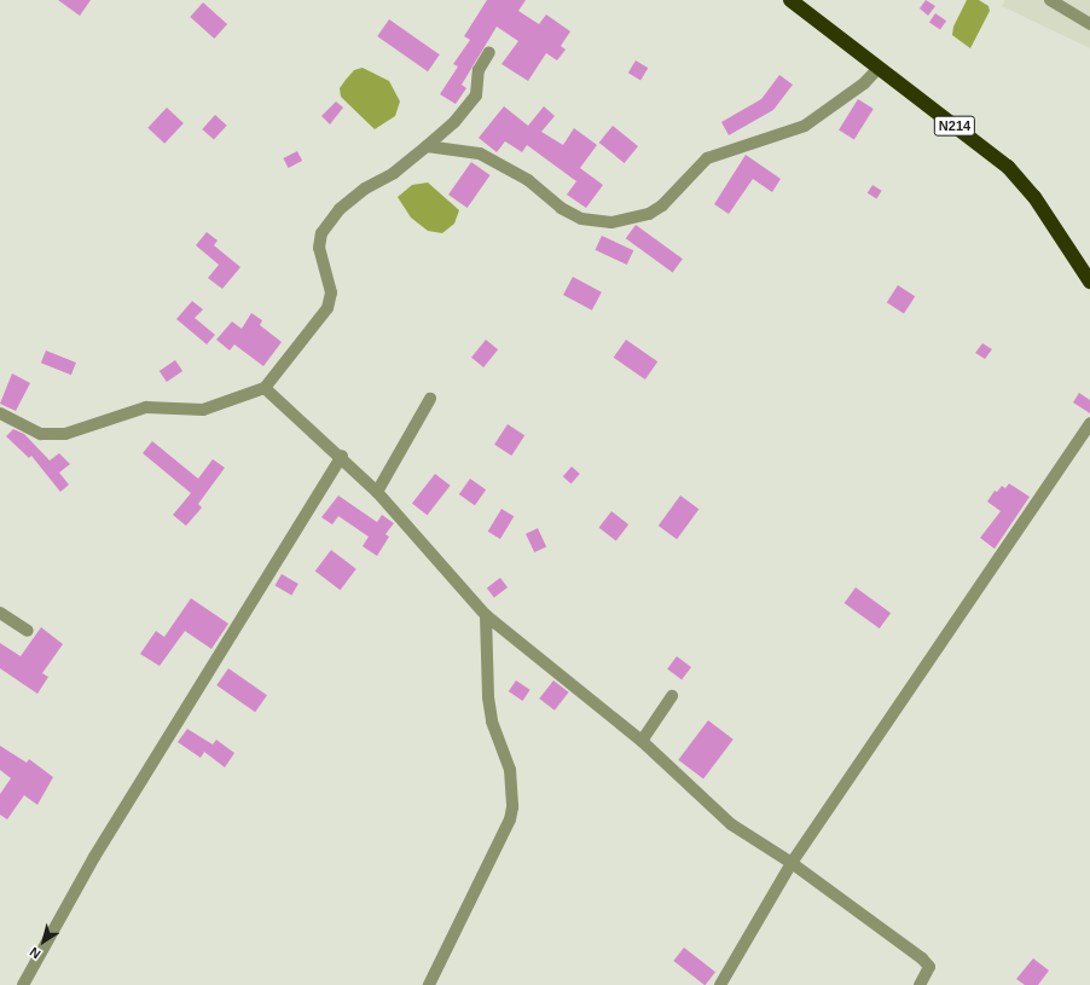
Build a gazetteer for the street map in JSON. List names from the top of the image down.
{
  "streets": {
    "highway": ["N214"]
  },
  "north": "bottom left"
}
